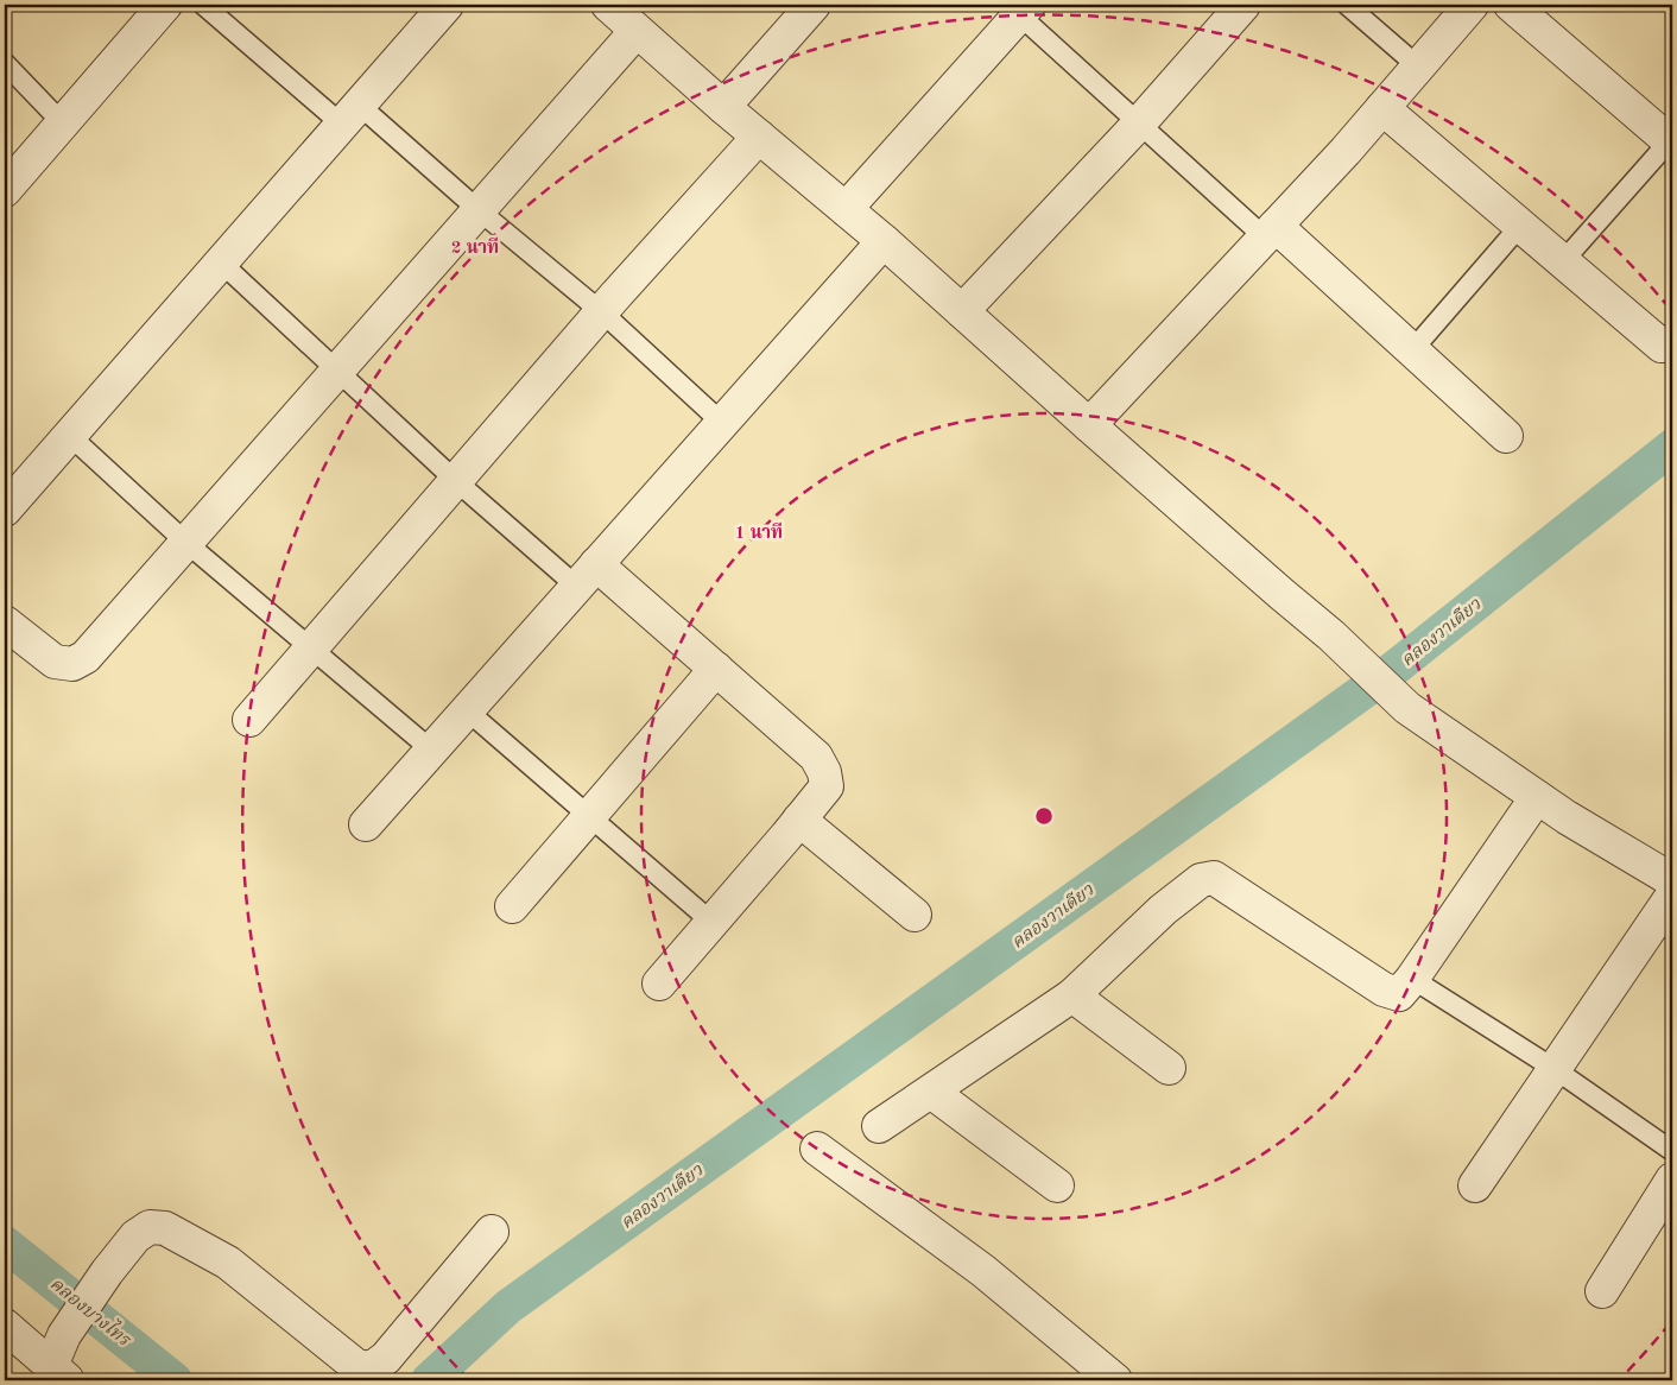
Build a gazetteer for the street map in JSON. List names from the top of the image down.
{
  "water": ["คลองวาเดียว", "คลองบางไทร"],
  "rings": ["2 นาที", "1 นาที"]
}
